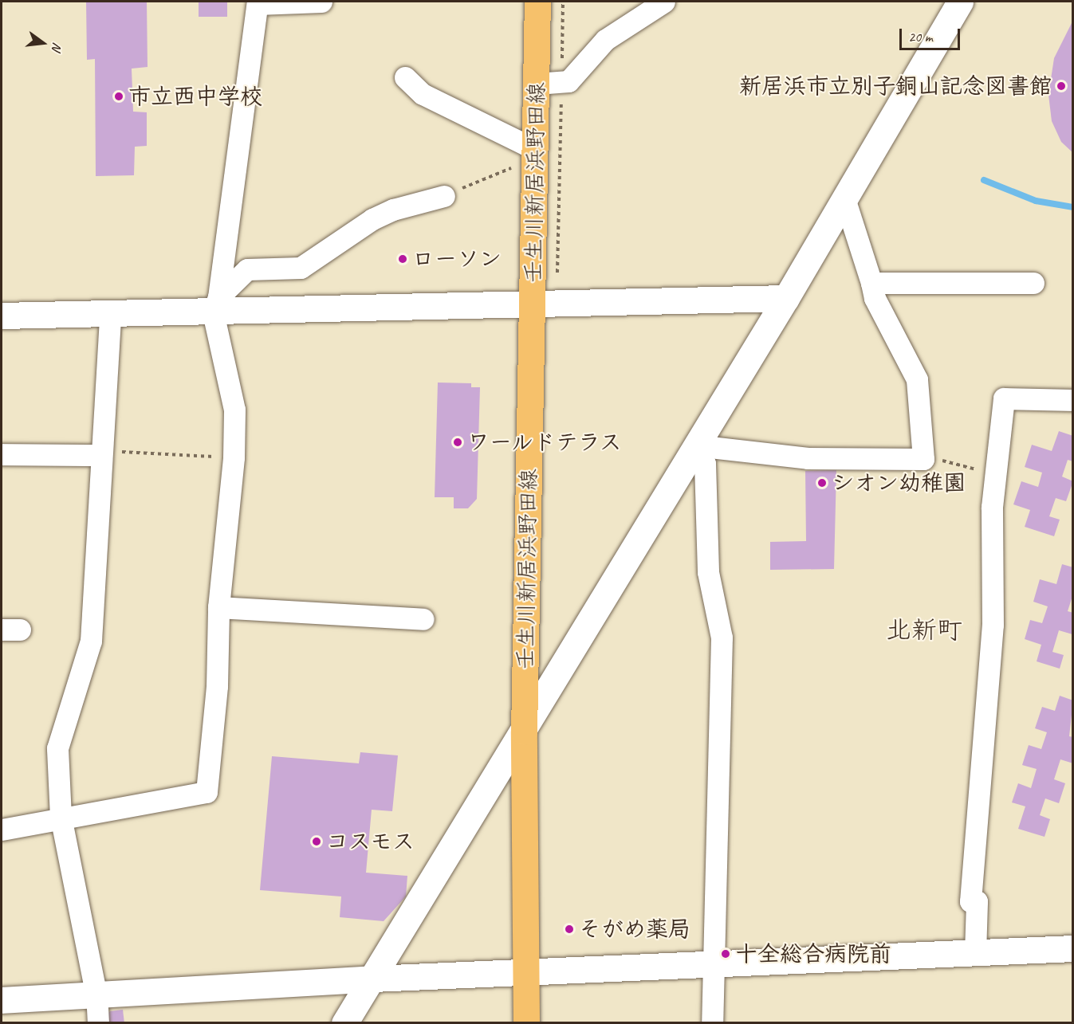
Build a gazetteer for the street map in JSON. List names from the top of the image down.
{
  "streets": {
    "main road": ["壬生川新居浜野田線"]
  },
  "districts": ["北新町"],
  "places": [
    "新居浜市立別子銅山記念図書館",
    "市立西中学校",
    "ローソン",
    "ワールドテラス",
    "シオン幼稚園",
    "コスモス",
    "そがめ薬局",
    "十全総合病院前"
  ],
  "scale_bar": "20 m",
  "north": "right"
}
